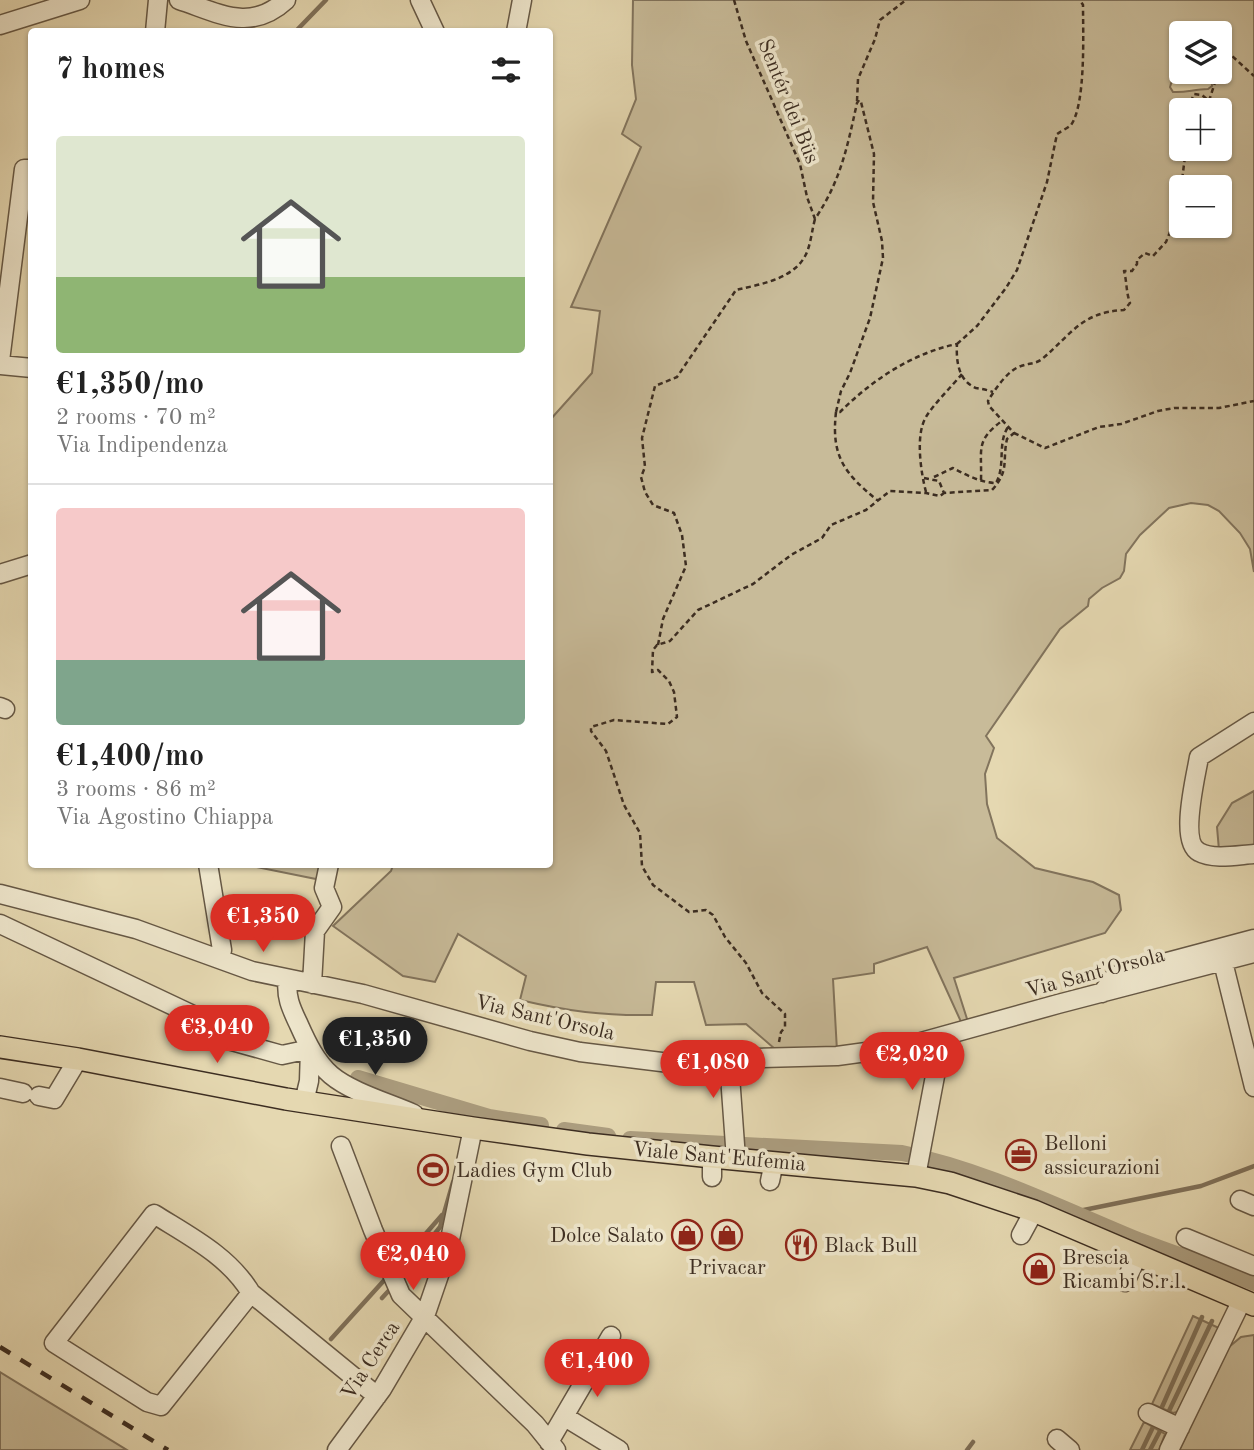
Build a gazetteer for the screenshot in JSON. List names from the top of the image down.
{
  "streets": {
    "main road": ["Viale Sant'Eufemia"],
    "street": ["Via Sant'Orsola", "Via Cerca"],
    "path": ["Sentér dei Büs"]
  },
  "crossings": [
    ["Viale Sant'Eufemia", "Via Cerca"]
  ],
  "places": {
    "office": ["Belloni assicurazioni"],
    "sports": ["Ladies Gym Club"],
    "shop": ["Dolce Salato", "Privacar", "Brescia Ricambi S.r.l."],
    "restaurant": ["Black Bull"]
  },
  "page": {
    "map_buttons": ["+", "−"],
    "heading": "7 homes",
    "list": [
      {
        "name": "€1,350/mo",
        "note": "2 rooms · 70 m² · Via Indipendenza"
      },
      {
        "name": "€1,400/mo",
        "note": "3 rooms · 86 m² · Via Agostino Chiappa"
      }
    ],
    "price": [
      "€1,350",
      "€3,040",
      "€1,350",
      "€2,020",
      "€1,080",
      "€2,040",
      "€1,400"
    ]
  }
}
